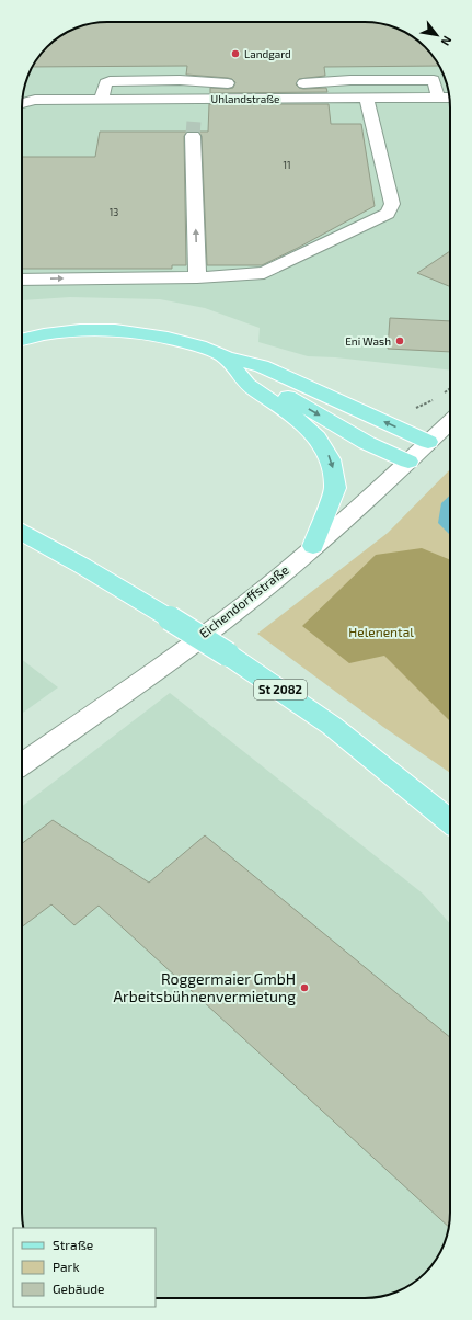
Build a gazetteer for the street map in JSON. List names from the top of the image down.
{
  "streets": {
    "main road": ["St 2082"],
    "street": ["Uhlandstraße", "Eichendorffstraße"]
  },
  "parks": ["Helenental"],
  "places": ["Landgard", "Eni Wash", "Roggermaier GmbH Arbeitsbühnenvermietung"],
  "house_numbers": ["11", "13"],
  "legend": ["Straße", "Park", "Gebäude"],
  "north": "bottom right"
}
